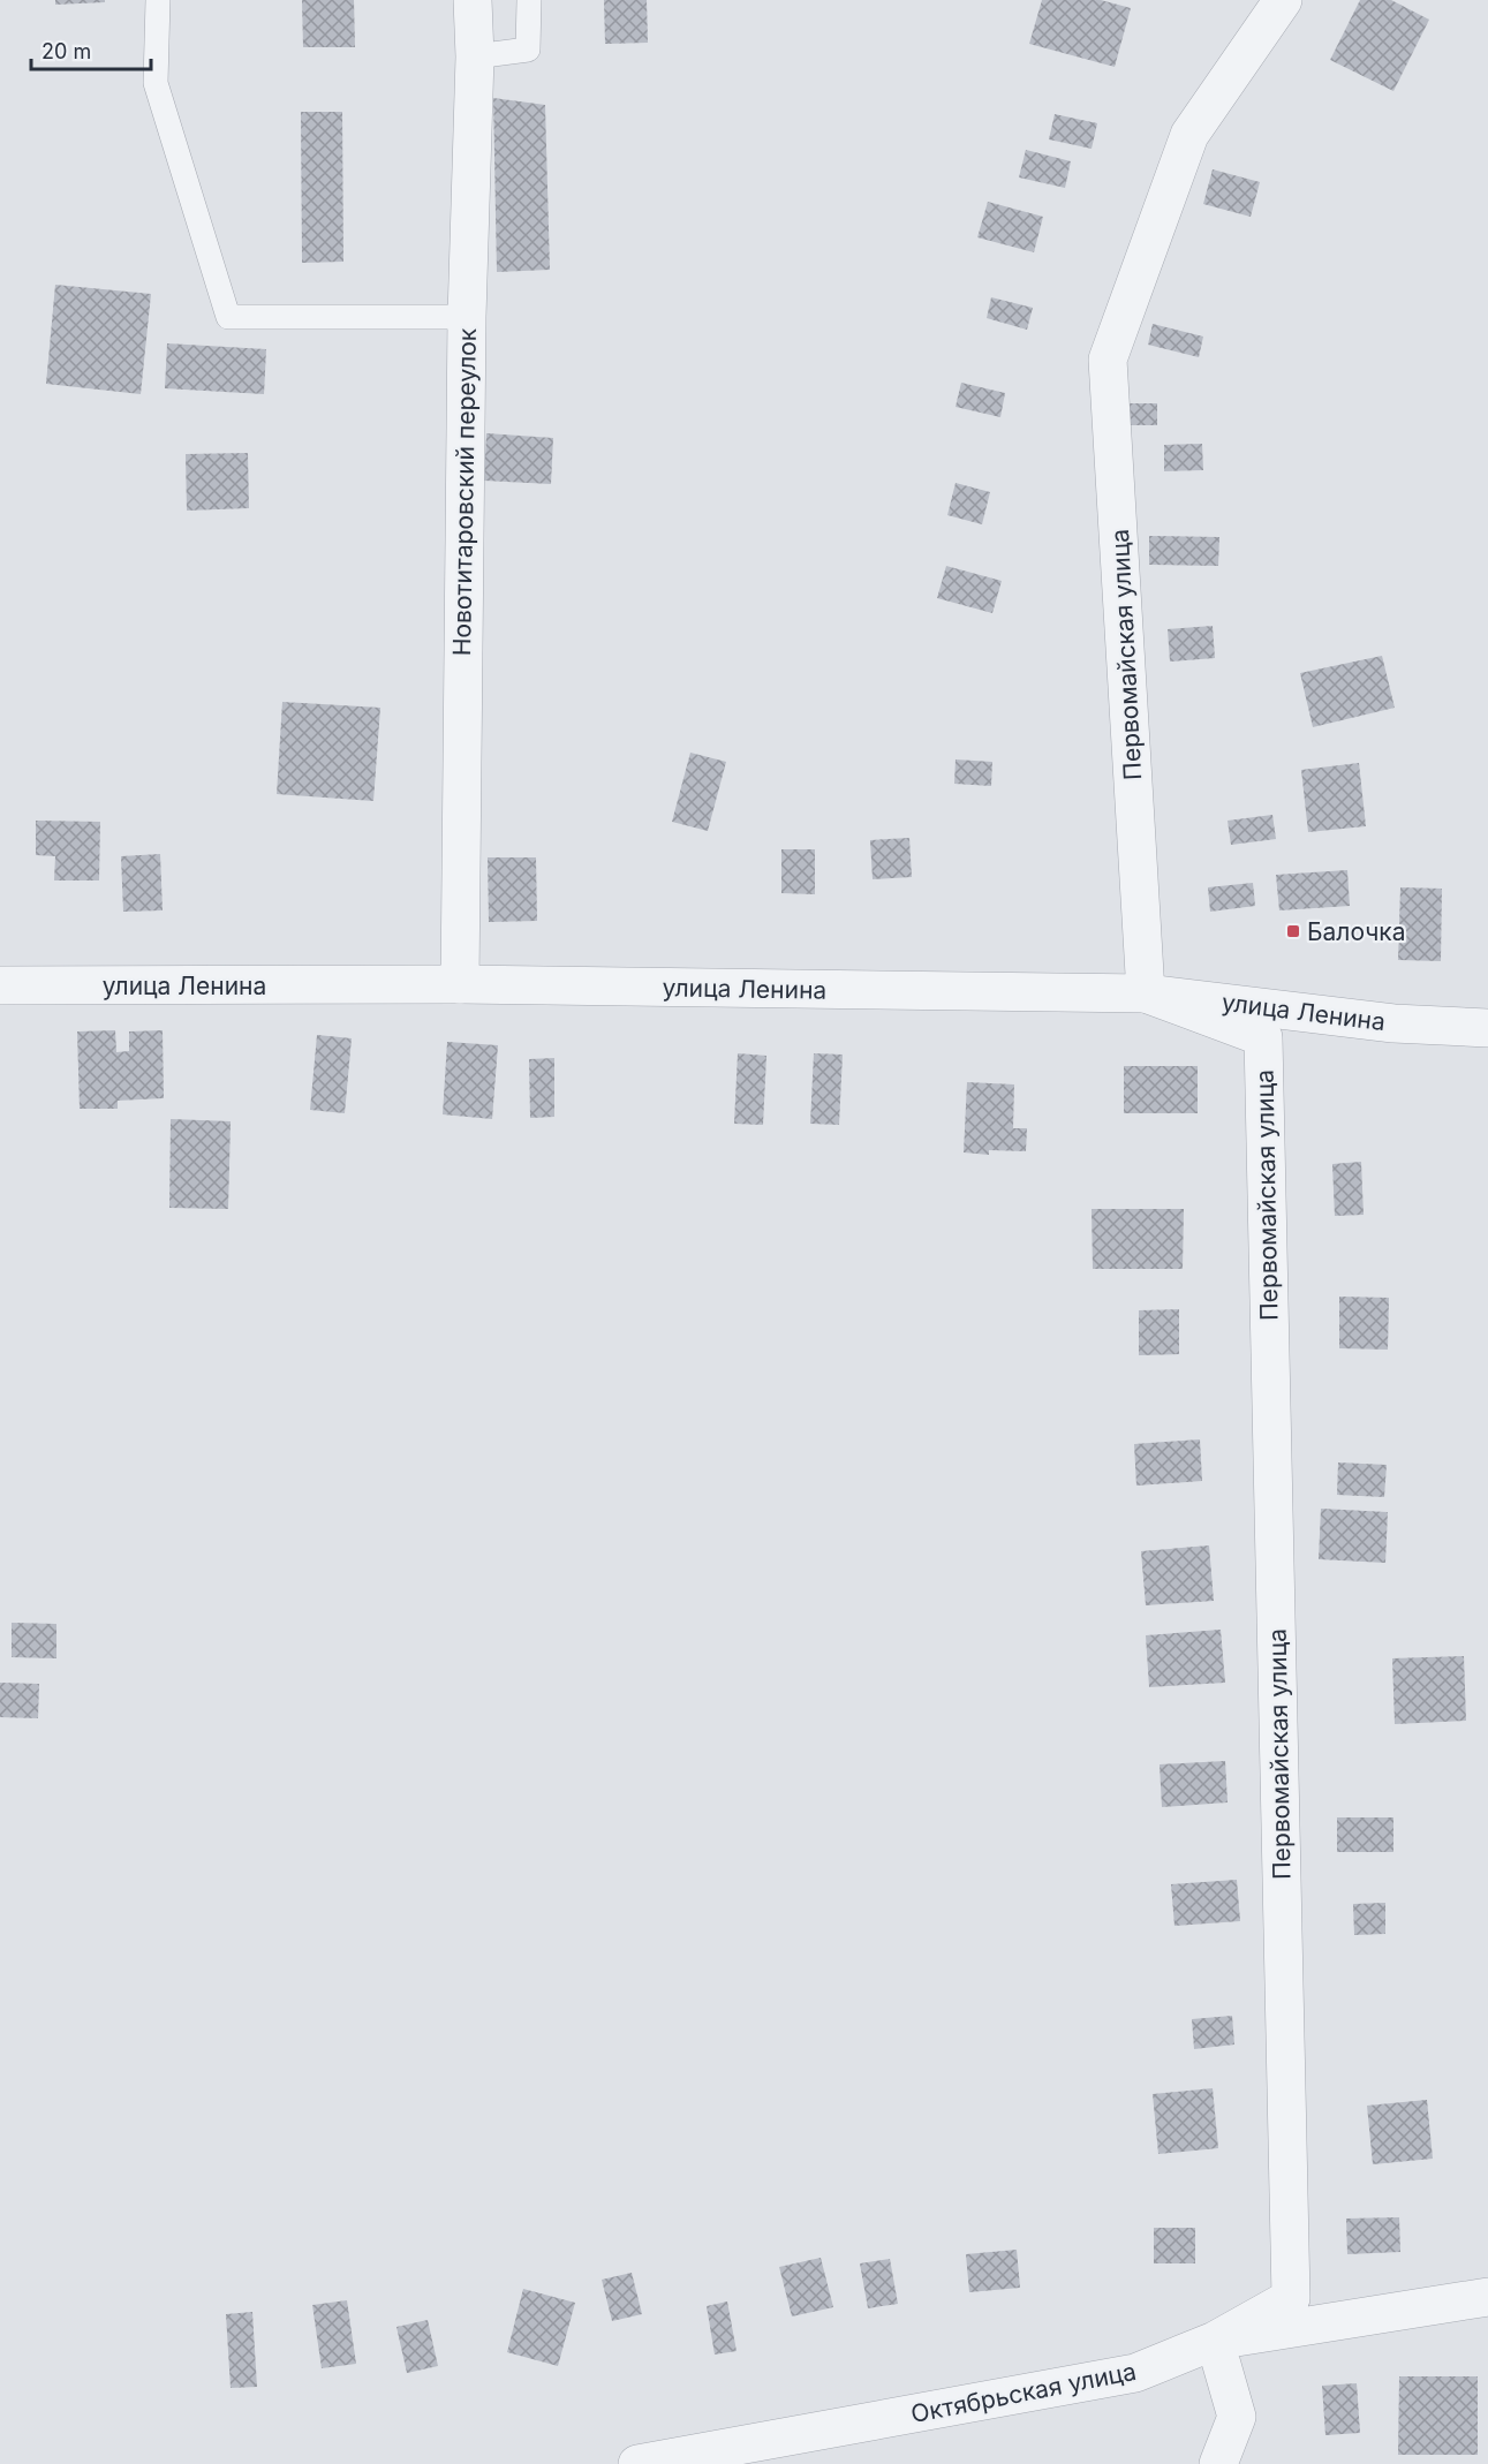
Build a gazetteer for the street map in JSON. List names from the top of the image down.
{
  "streets": {
    "street": [
      "Новотитаровский переулок",
      "Первомайская улица",
      "улица Ленина",
      "Октябрьская улица"
    ]
  },
  "crossings": [
    ["Новотитаровский переулок", "улица Ленина"],
    ["Первомайская улица", "улица Ленина"],
    ["Первомайская улица", "Октябрьская улица"]
  ],
  "places": {
    "transit": ["Балочка"]
  },
  "scale_bar": "20 m"
}
